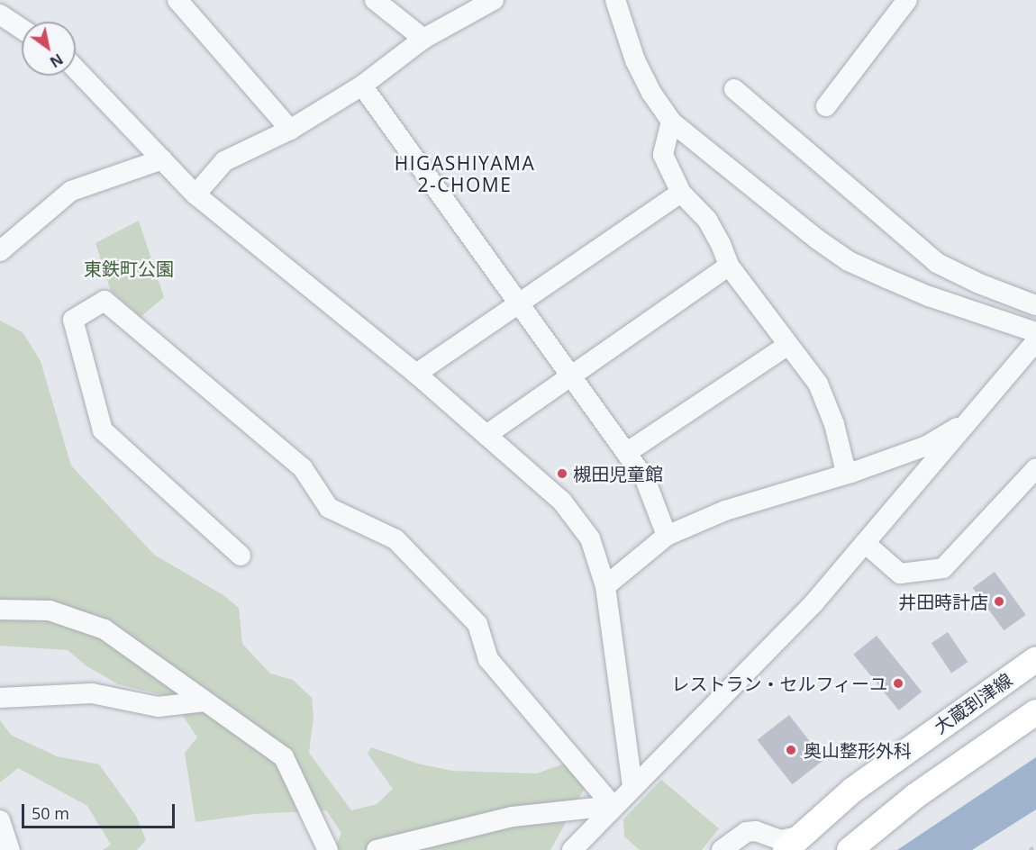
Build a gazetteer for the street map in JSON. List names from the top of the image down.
{
  "streets": {
    "main road": ["大蔵到津線"]
  },
  "districts": ["HIGASHIYAMA 2-CHOME"],
  "parks": ["東鉄町公園"],
  "places": [
    "槻田児童館",
    "井田時計店",
    "レストラン・セルフィーユ",
    "奥山整形外科"
  ],
  "scale_bar": "50 m",
  "north": "bottom right"
}
